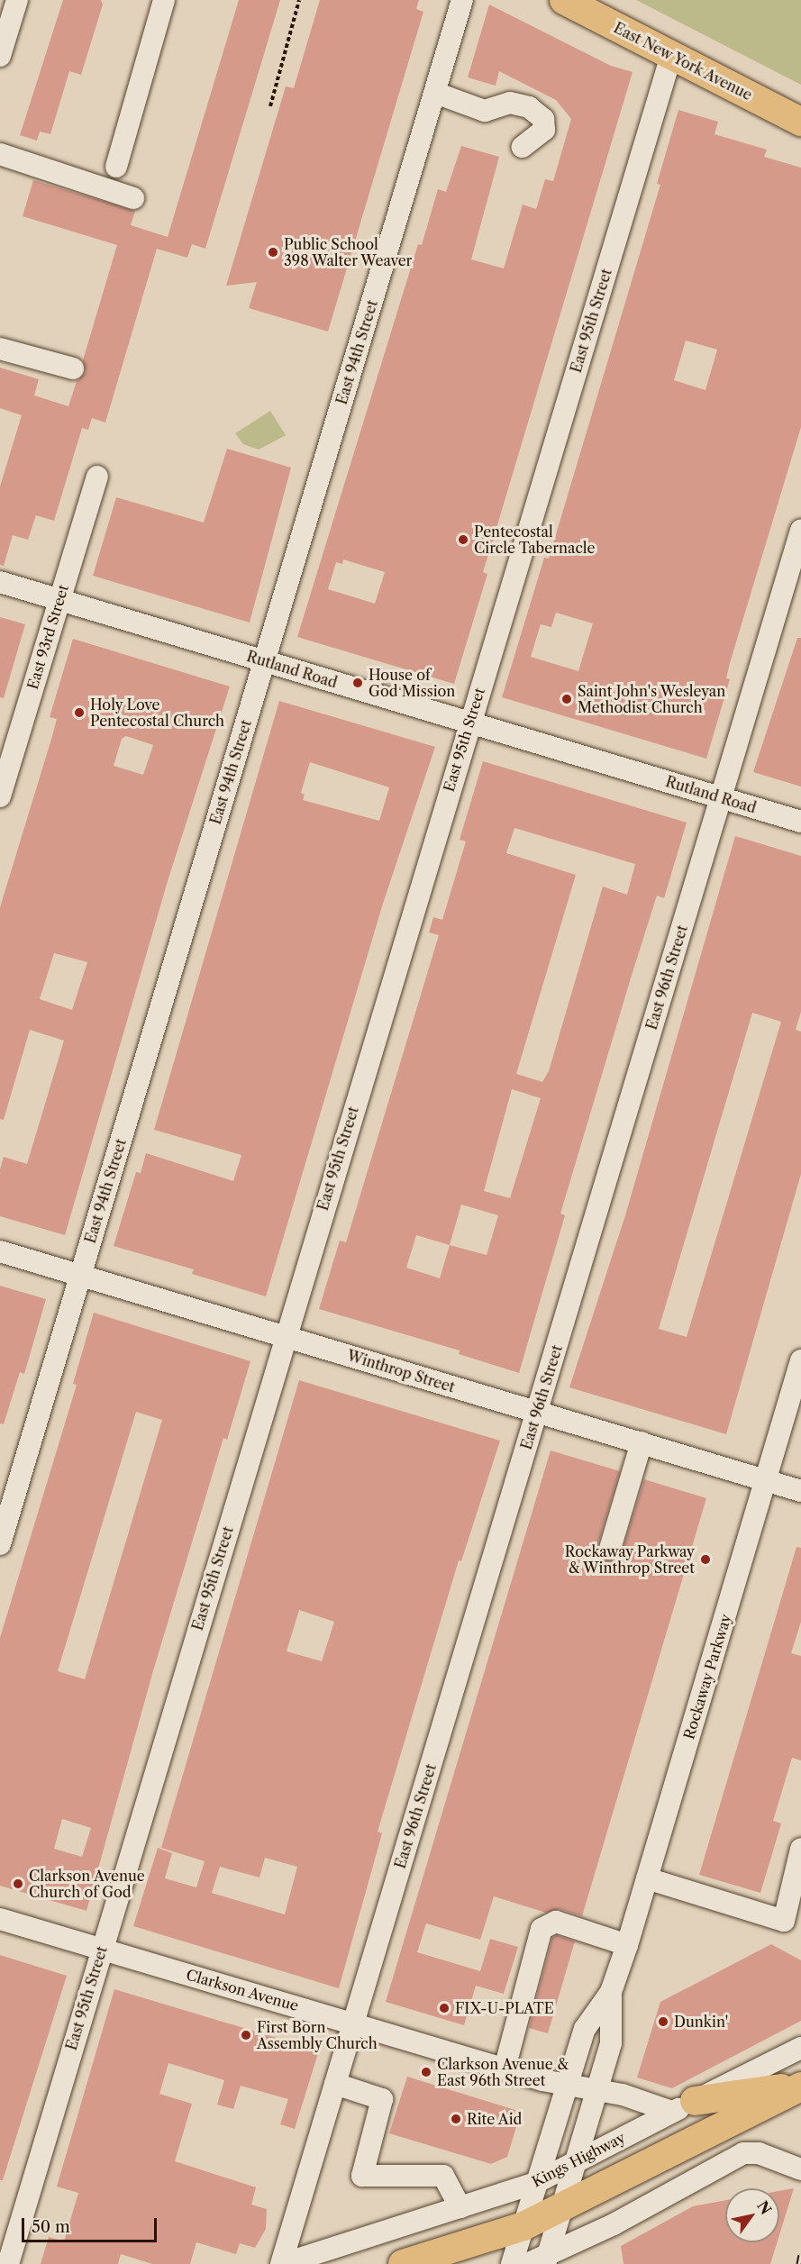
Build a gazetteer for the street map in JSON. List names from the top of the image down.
{
  "streets": {
    "main road": ["East New York Avenue"],
    "street": [
      "East 95th Street",
      "East 94th Street",
      "East 93rd Street",
      "Rutland Road",
      "East 96th Street",
      "Winthrop Street",
      "Rockaway Parkway",
      "Clarkson Avenue",
      "Kings Highway"
    ]
  },
  "crossings": [
    ["East New York Avenue", "East 95th Street"],
    ["East 95th Street", "Rutland Road"],
    ["East 95th Street", "Winthrop Street"],
    ["East 95th Street", "Clarkson Avenue"],
    ["East 94th Street", "Rutland Road"],
    ["East 94th Street", "Winthrop Street"],
    ["East 93rd Street", "Rutland Road"],
    ["Rutland Road", "East 96th Street"],
    ["East 96th Street", "Winthrop Street"],
    ["East 96th Street", "Clarkson Avenue"],
    ["East 96th Street", "Kings Highway"],
    ["Winthrop Street", "Rockaway Parkway"],
    ["Rockaway Parkway", "Clarkson Avenue"],
    ["Rockaway Parkway", "Kings Highway"],
    ["Clarkson Avenue", "Kings Highway"]
  ],
  "places": [
    "Public School 398 Walter Weaver",
    "Pentecostal Circle Tabernacle",
    "House of God Mission",
    "Saint John's Wesleyan Methodist Church",
    "Holy Love Pentecostal Church",
    "Rockaway Parkway & Winthrop Street",
    "Clarkson Avenue Church of God",
    "FIX-U-PLATE",
    "Dunkin'",
    "First Born Assembly Church",
    "Clarkson Avenue & East 96th Street",
    "Rite Aid"
  ],
  "scale_bar": "50 m",
  "north": "top right"
}
